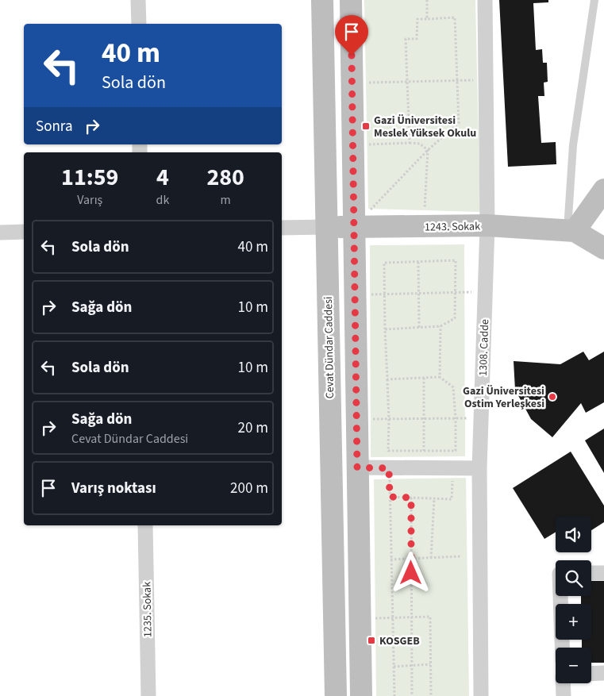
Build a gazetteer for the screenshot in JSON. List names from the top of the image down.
{
  "streets": {
    "street": [
      "1243. Sokak",
      "Cevat Dündar Caddesi",
      "1308. Cadde",
      "1235. Sokak"
    ]
  },
  "crossings": [
    ["1243. Sokak", "Cevat Dündar Caddesi"],
    ["1243. Sokak", "1308. Cadde"]
  ],
  "places": {
    "transit": ["Gazi Üniversitesi Meslek Yüksek Okulu", "KOSGEB"],
    "other": ["Gazi Üniversitesi Ostim Yerleşkesi"]
  },
  "page": {
    "turn": ["40 m", "Sola dön"],
    "then": "Sonra",
    "eta": [
      "11:59",
      "Varış",
      "4",
      "dk",
      "280",
      "m"
    ],
    "list": [
      {
        "name": "Sola dön",
        "value": "40 m"
      },
      {
        "name": "Sağa dön",
        "value": "10 m"
      },
      {
        "name": "Sola dön",
        "value": "10 m"
      },
      {
        "name": "Sağa dön",
        "note": "Cevat Dündar Caddesi",
        "value": "20 m"
      },
      {
        "name": "Varış noktası",
        "value": "200 m"
      }
    ],
    "map_buttons": ["+", "−"]
  }
}
